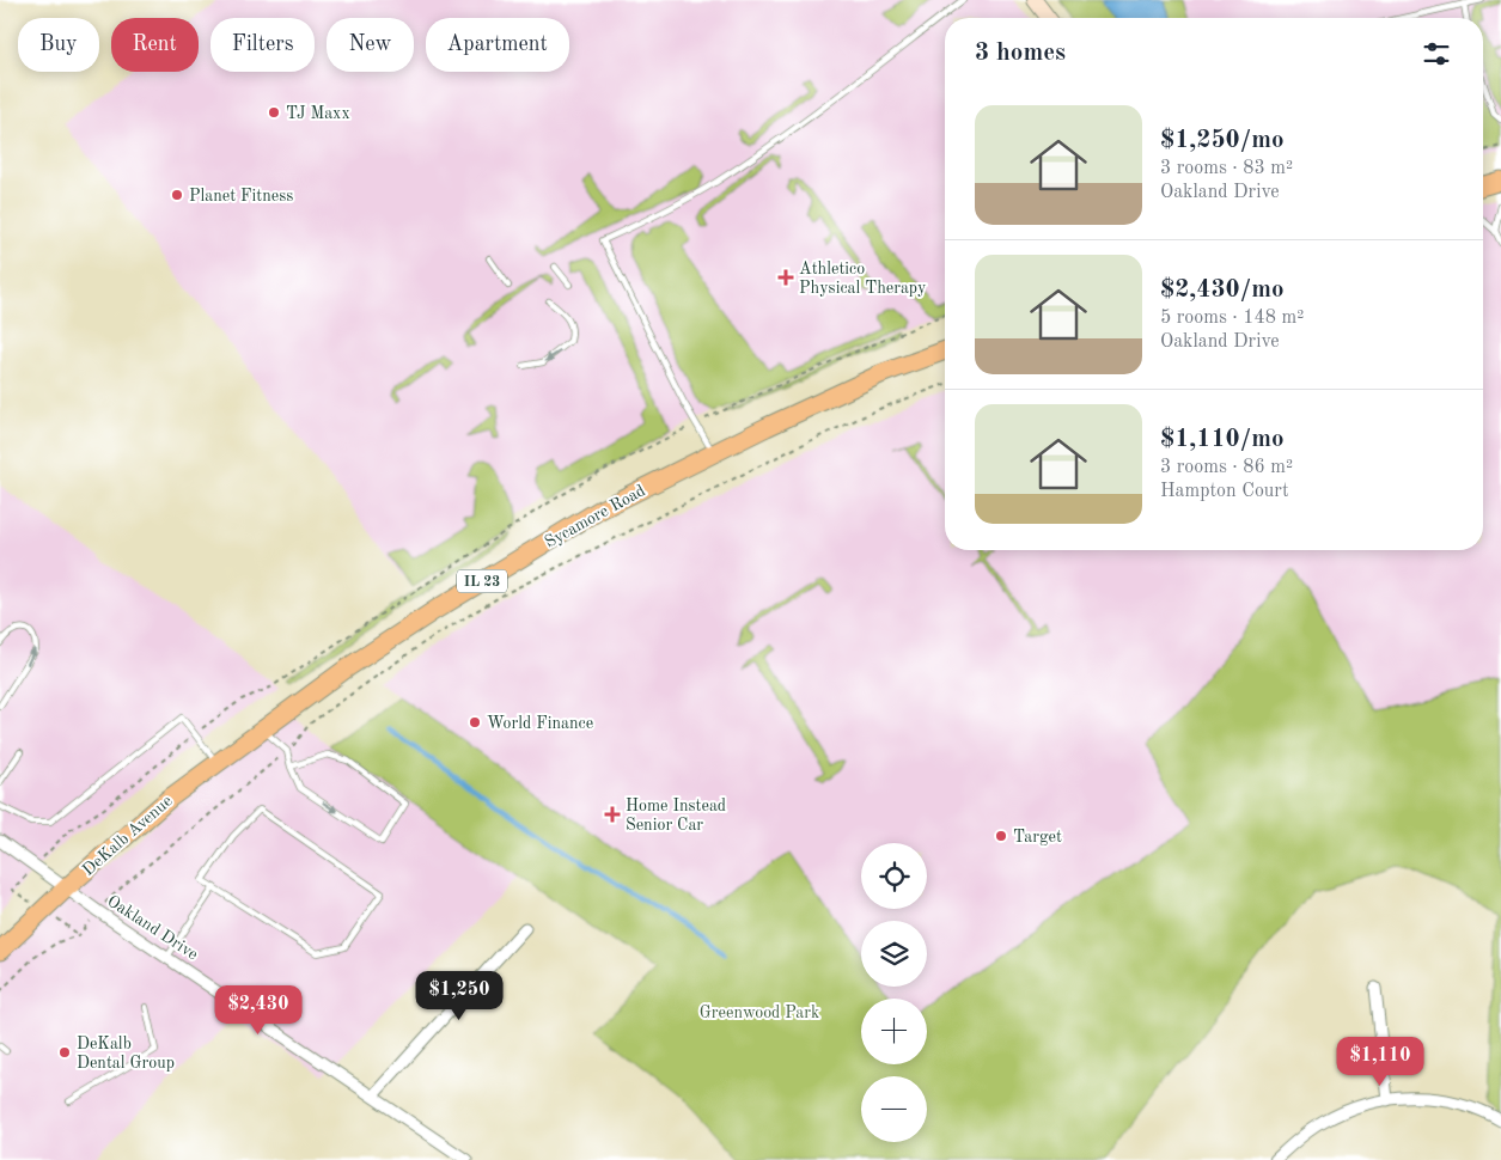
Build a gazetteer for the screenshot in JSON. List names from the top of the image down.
{
  "streets": {
    "main road": ["Sycamore Road", "IL 23", "DeKalb Avenue"],
    "street": ["Oakland Drive"]
  },
  "crossings": [
    ["Sycamore Road", "DeKalb Avenue"],
    ["DeKalb Avenue", "Oakland Drive"]
  ],
  "parks": ["Greenwood Park"],
  "places": {
    "other": [
      "TJ Maxx",
      "Planet Fitness",
      "World Finance",
      "Target",
      "DeKalb Dental Group"
    ],
    "health": ["Athletico Physical Therapy", "Home Instead Senior Car"]
  },
  "page": {
    "chip": [
      "Buy",
      "Rent",
      "Filters",
      "New",
      "Apartment"
    ],
    "heading": "3 homes",
    "list": [
      {
        "name": "$1,250/mo",
        "note": "3 rooms · 83 m² · Oakland Drive"
      },
      {
        "name": "$2,430/mo",
        "note": "5 rooms · 148 m² · Oakland Drive"
      },
      {
        "name": "$1,110/mo",
        "note": "3 rooms · 86 m² · Hampton Court"
      }
    ],
    "map_buttons": ["+", "−"],
    "price": ["$1,250", "$2,430", "$1,110"]
  }
}
